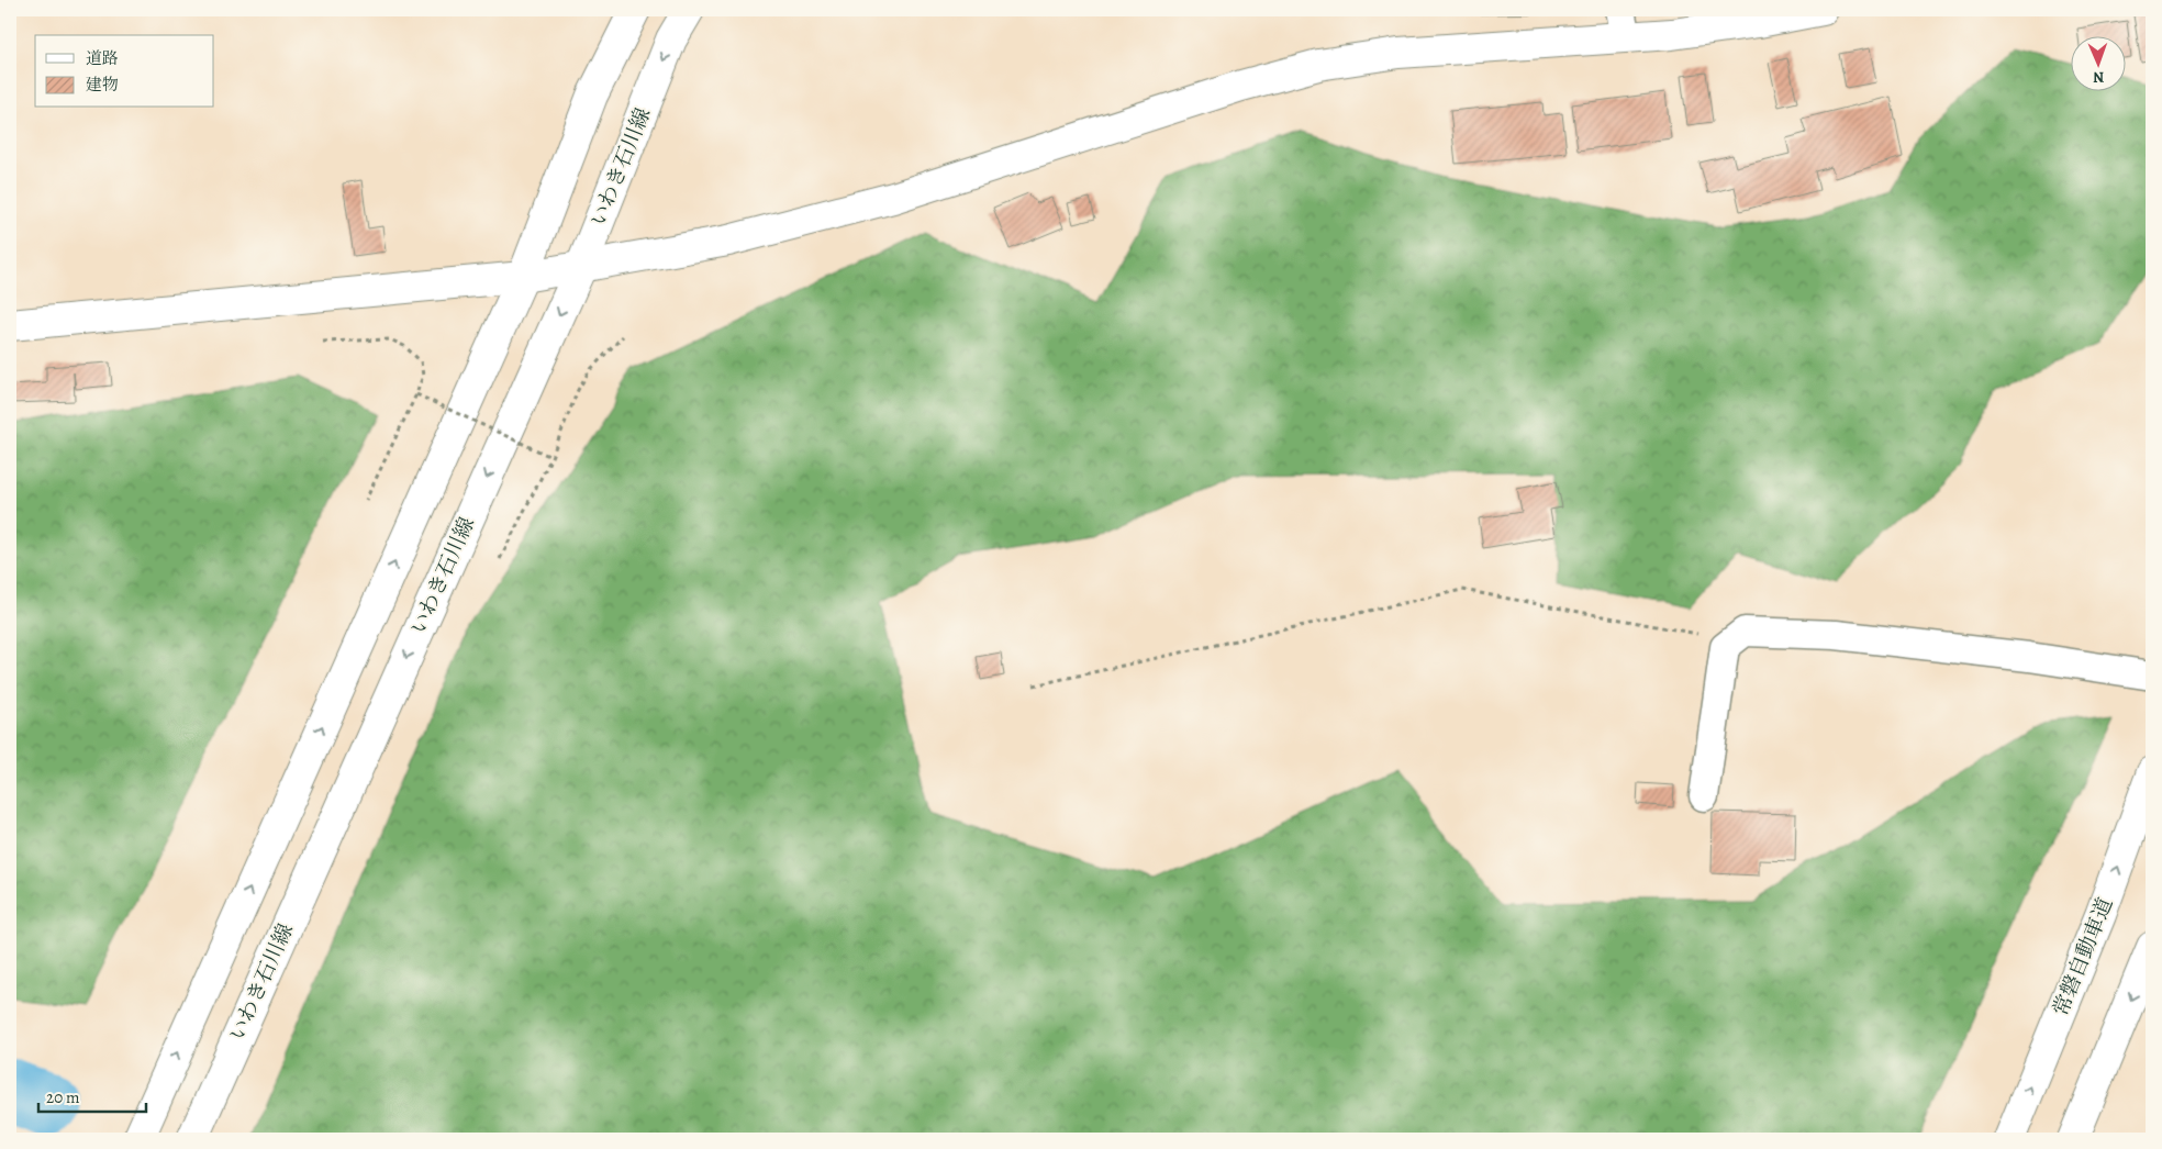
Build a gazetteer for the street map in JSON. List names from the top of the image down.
{
  "streets": {
    "main road": ["いわき石川線", "常磐自動車道"]
  },
  "legend": ["道路", "建物"],
  "scale_bar": "20 m",
  "north": "bottom"
}
